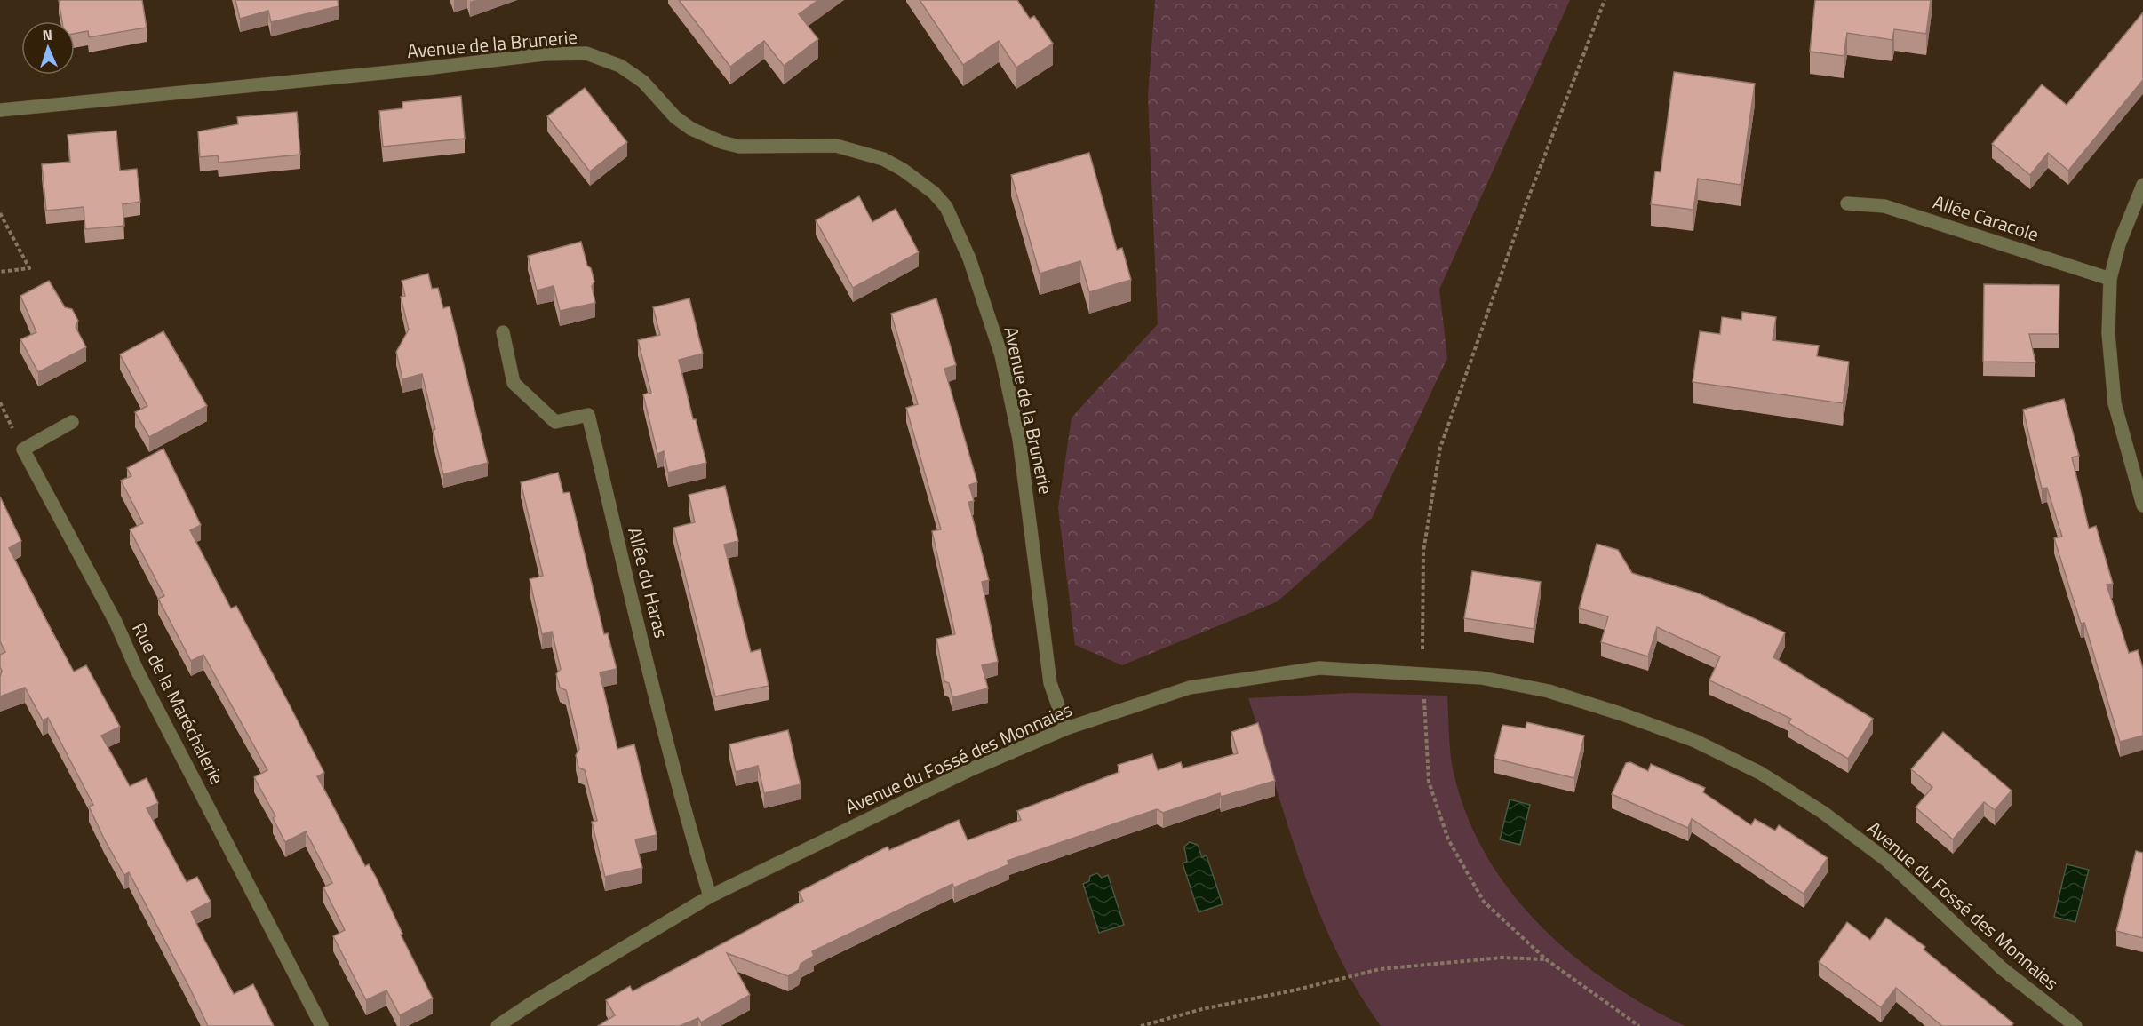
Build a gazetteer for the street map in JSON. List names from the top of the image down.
{
  "streets": {
    "street": [
      "Avenue de la Brunerie",
      "Allée Caracole",
      "Allée du Haras",
      "Rue de la Maréchalerie",
      "Avenue du Fossé des Monnaies"
    ]
  },
  "crossings": [
    ["Avenue de la Brunerie", "Avenue du Fossé des Monnaies"],
    ["Allée du Haras", "Avenue du Fossé des Monnaies"]
  ],
  "north": "top"
}
